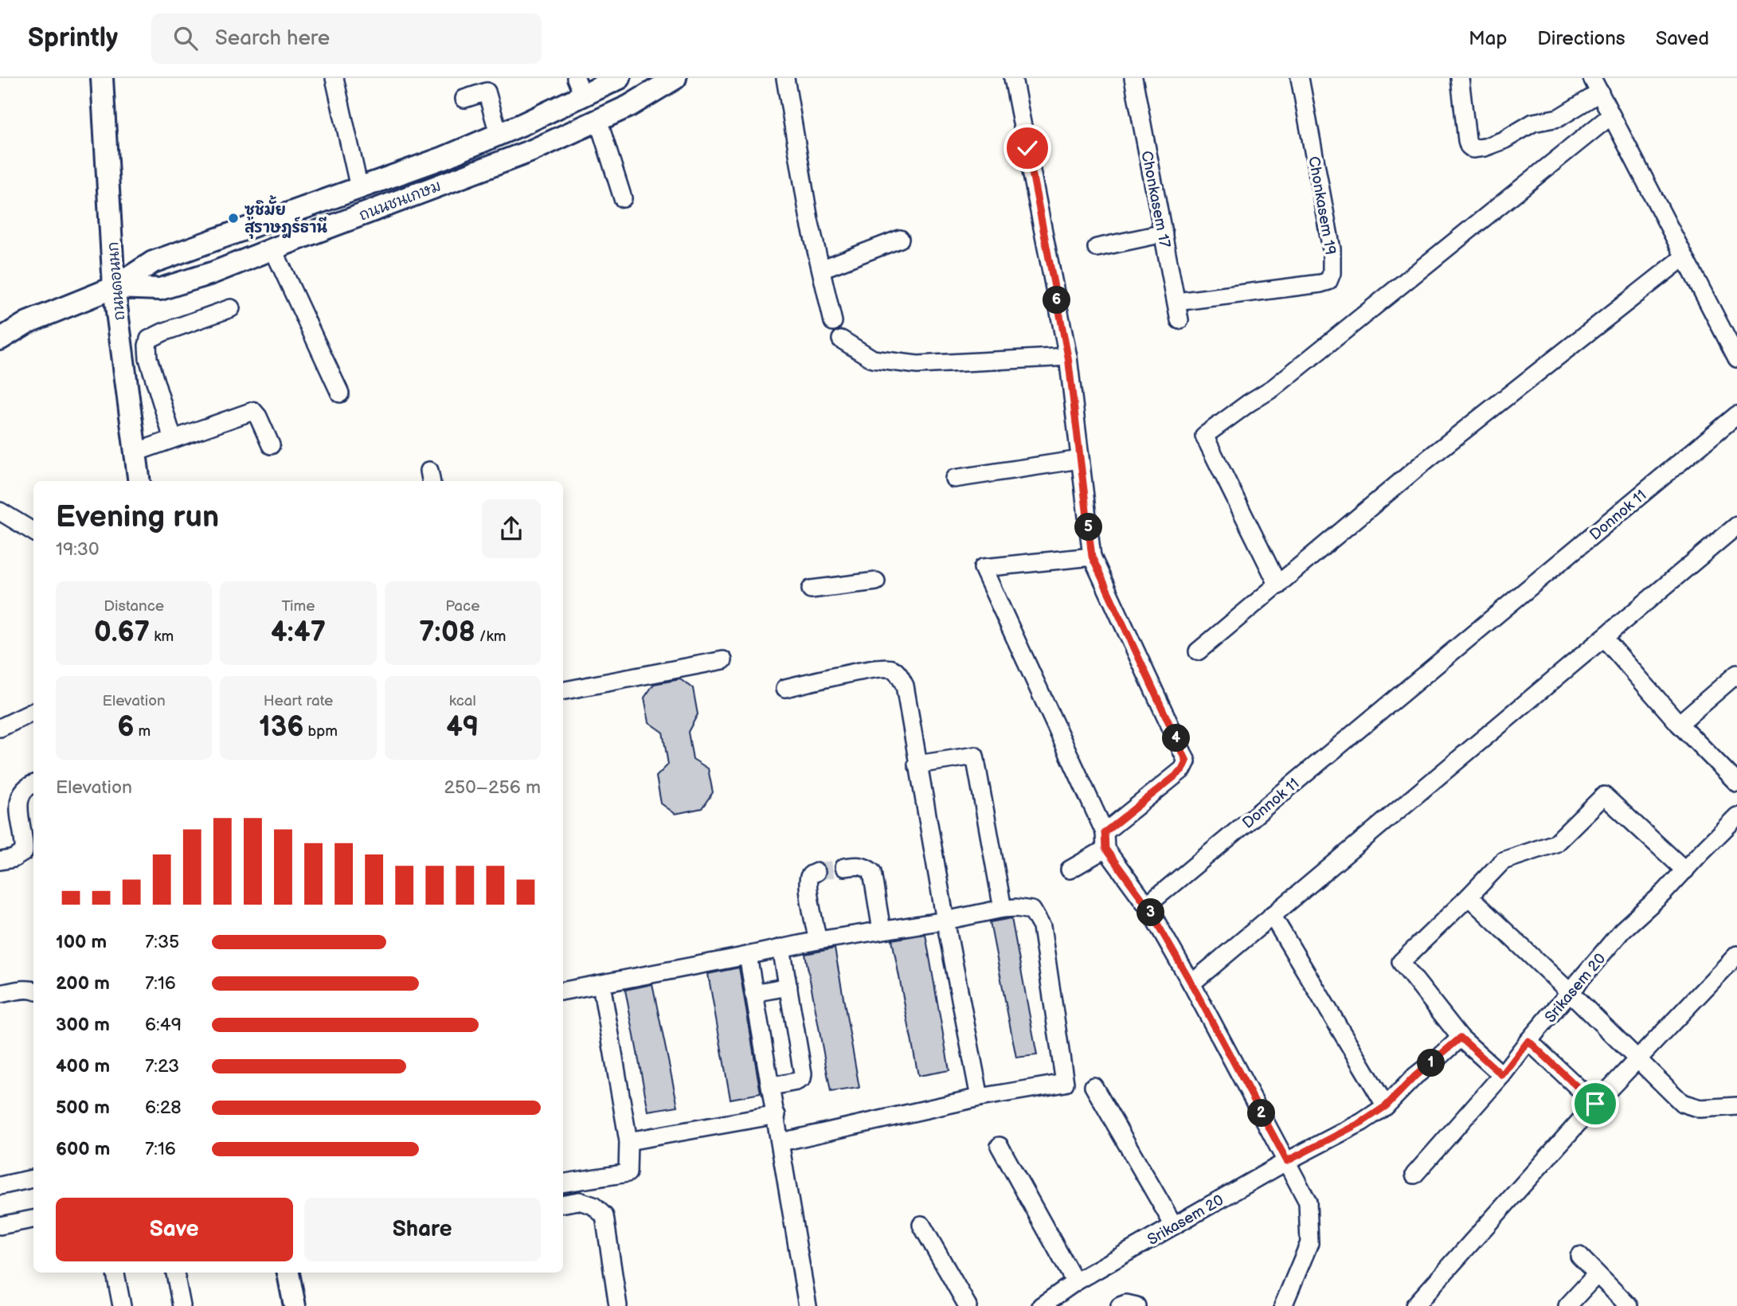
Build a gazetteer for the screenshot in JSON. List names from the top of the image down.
{
  "streets": {
    "main road": ["ถนนชนเกษม", "ถนนดอนนก"],
    "street": [
      "Chonkasem 17",
      "Chonkasem 19",
      "Donnok 11",
      "Srikasem 20"
    ]
  },
  "crossings": [
    ["Chonkasem 17", "Chonkasem 19"],
    ["ถนนชนเกษม", "ถนนดอนนก"]
  ],
  "places": ["ซูชิมั้ย สุราษฎร์ธานี"],
  "page": {
    "header": "Sprintly",
    "search": "Search here",
    "nav": ["Map", "Directions", "Saved"],
    "pins": [
      "6",
      "5",
      "4",
      "3",
      "1",
      "2"
    ],
    "heading": ["Evening run", "19:30"],
    "stats": [
      ["Distance", "0.67 km"],
      ["Time", "4:47"],
      ["Pace", "7:08 /km"],
      ["Elevation", "6 m"],
      ["Heart rate", "136 bpm"],
      ["kcal", "49"]
    ],
    "chart": ["Elevation", "250–256 m"],
    "list": [
      {
        "name": "100 m",
        "note": "7:35"
      },
      {
        "name": "200 m",
        "note": "7:16"
      },
      {
        "name": "300 m",
        "note": "6:49"
      },
      {
        "name": "400 m",
        "note": "7:23"
      },
      {
        "name": "500 m",
        "note": "6:28"
      },
      {
        "name": "600 m",
        "note": "7:16"
      }
    ],
    "buttons": ["Save", "Share"]
  }
}
